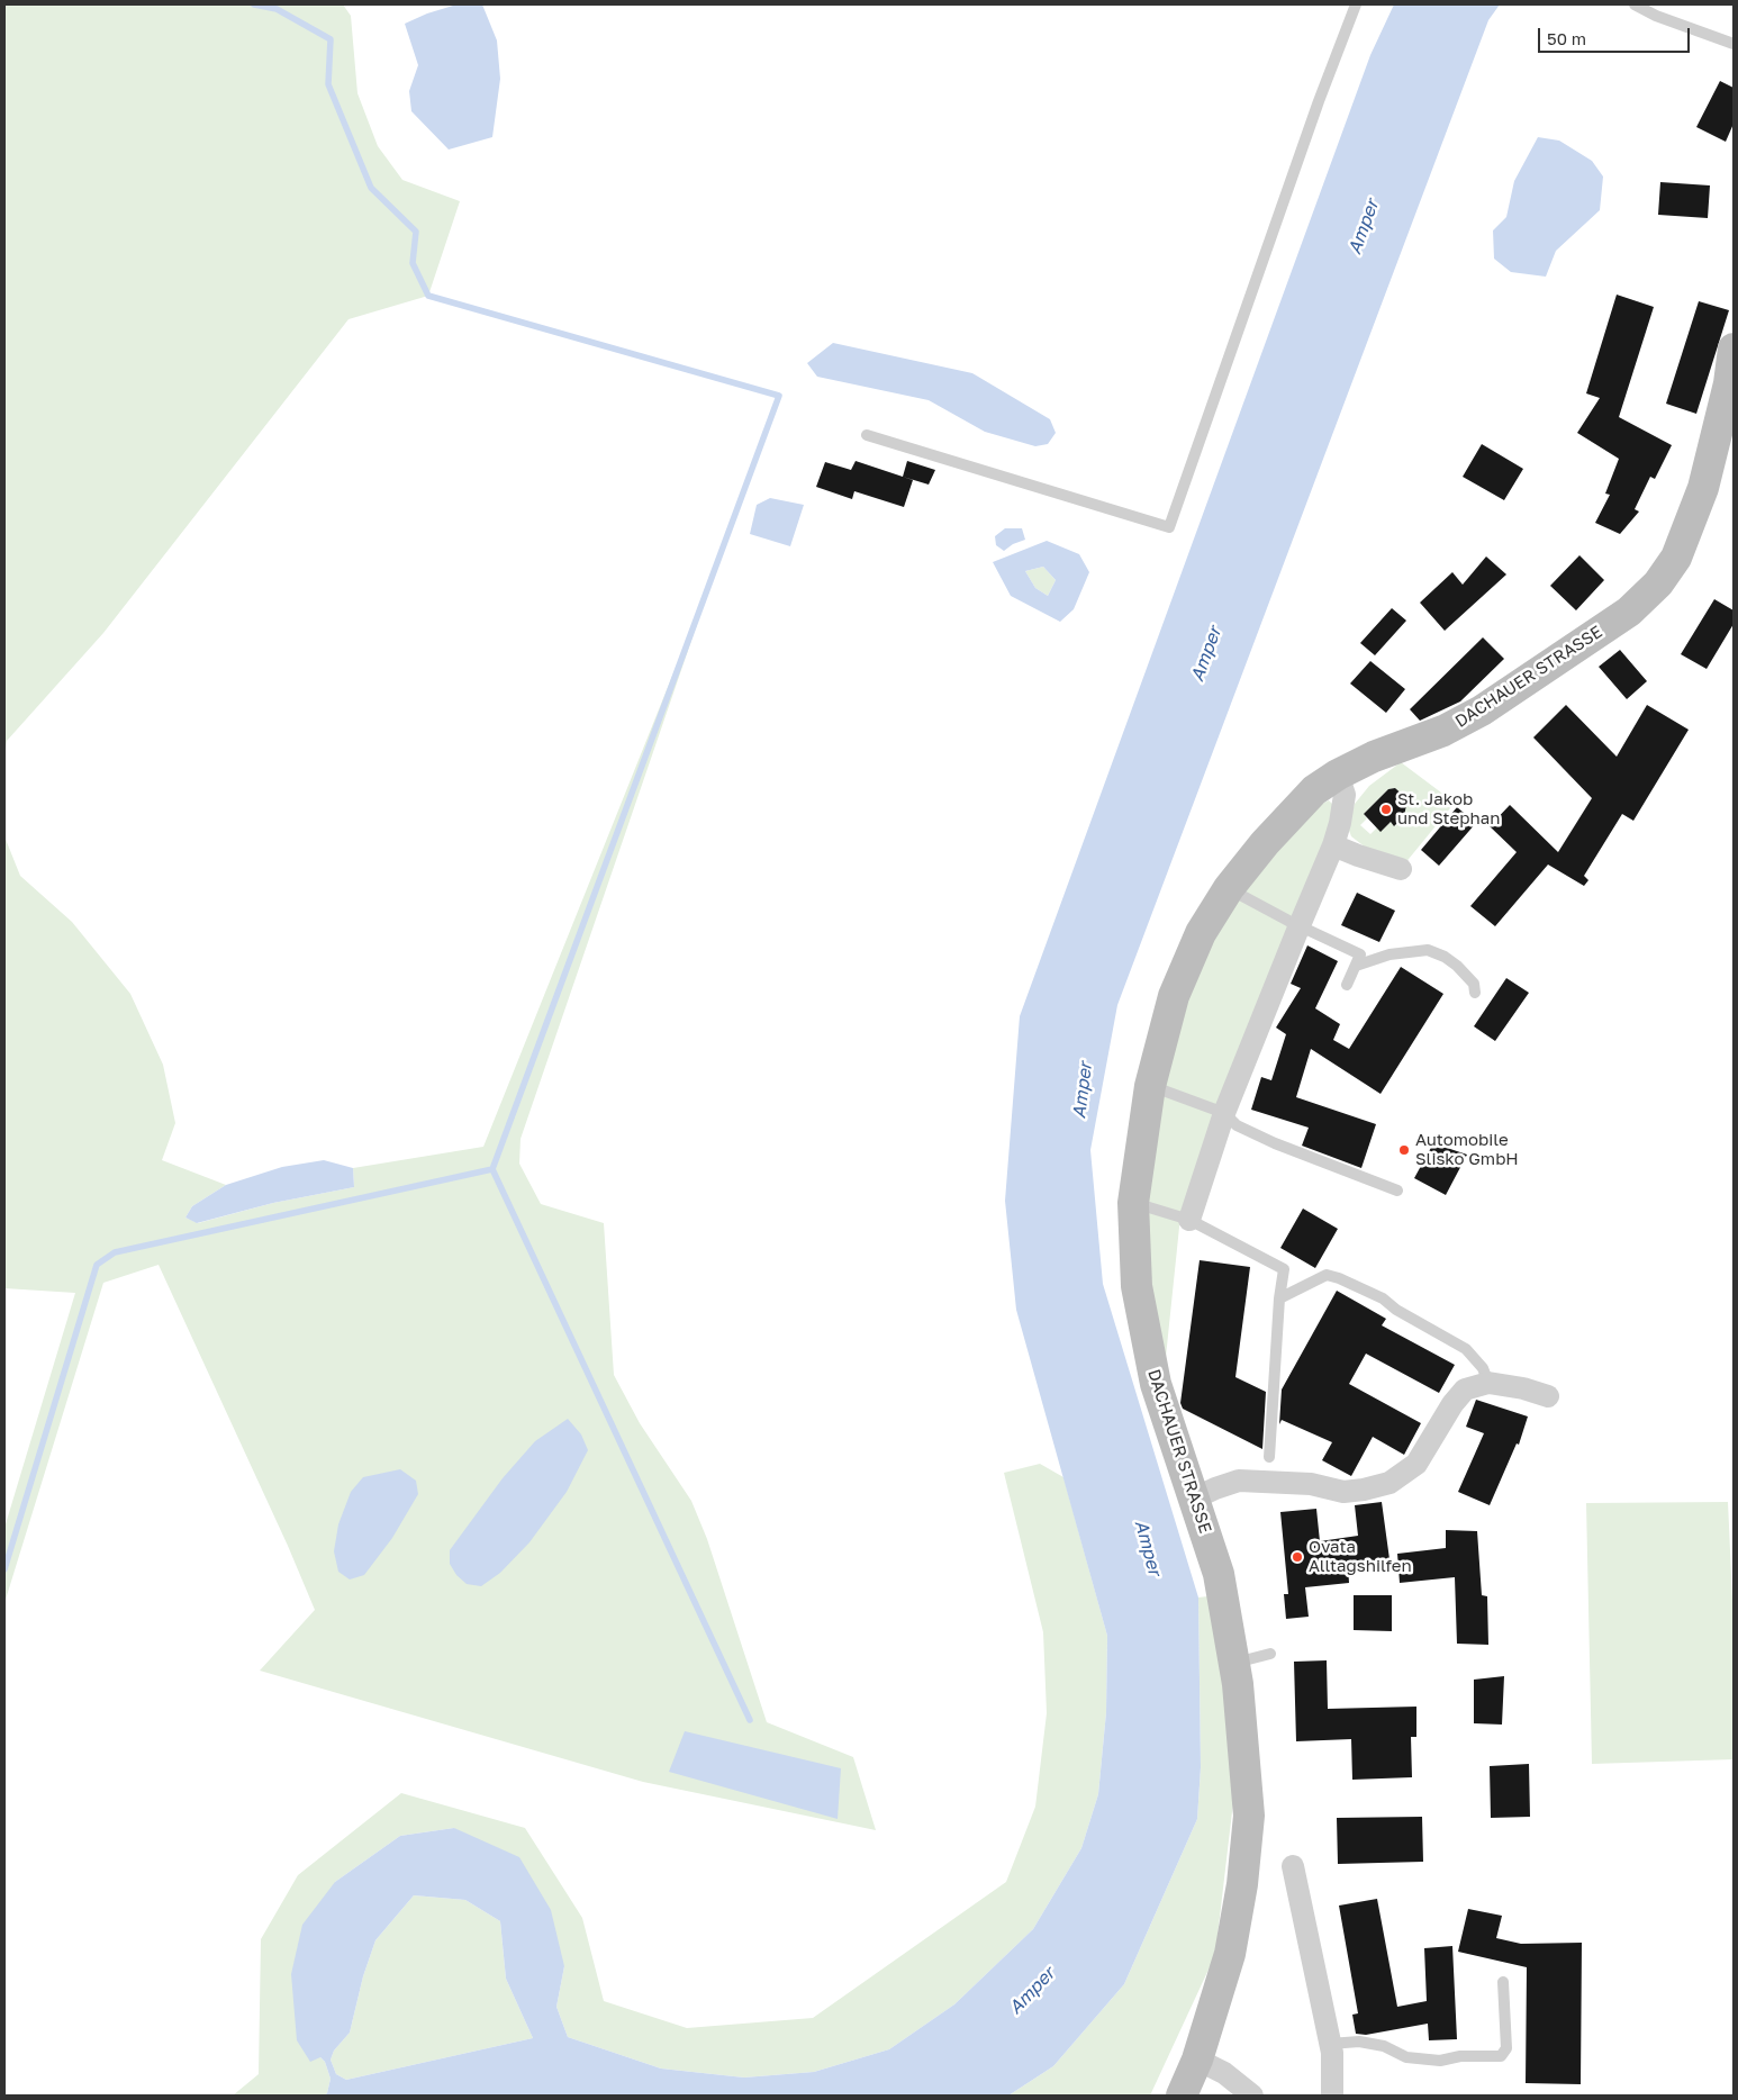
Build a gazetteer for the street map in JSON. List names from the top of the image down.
{
  "streets": {
    "main road": ["DACHAUER STRASSE"]
  },
  "water": ["Amper"],
  "places": ["St. Jakob und Stephan", "Automobile Slisko GmbH", "Ovata Alltagshilfen"],
  "scale_bar": "50 m"
}
